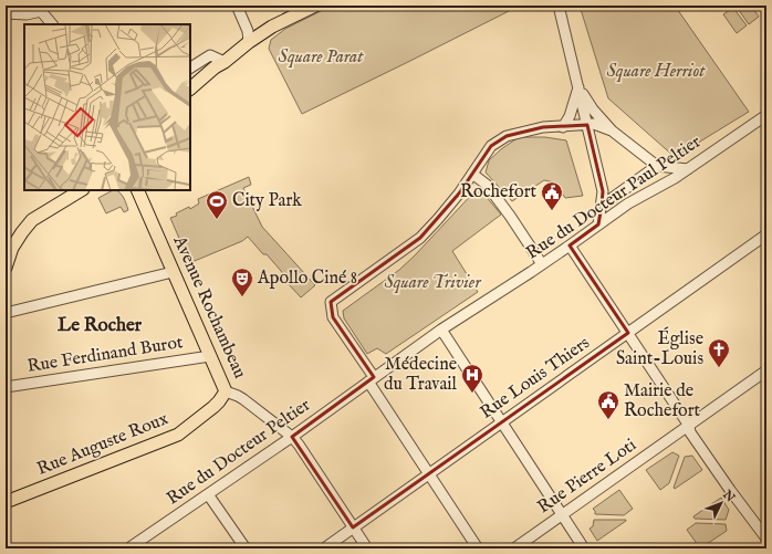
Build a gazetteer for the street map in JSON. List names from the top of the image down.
{
  "streets": {
    "main road": ["Avenue Rochambeau", "Rue Auguste Roux"],
    "street": [
      "Rue du Docteur Paul Peltier",
      "Rue Ferdinand Burot",
      "Rue Louis Thiers",
      "Rue du Docteur Peltier",
      "Rue Pierre Loti"
    ]
  },
  "crossings": [
    ["Rue du Docteur Paul Peltier", "Rue du Docteur Peltier"],
    ["Avenue Rochambeau", "Rue Ferdinand Burot"],
    ["Avenue Rochambeau", "Rue Louis Thiers"],
    ["Avenue Rochambeau", "Rue Auguste Roux"],
    ["Avenue Rochambeau", "Rue du Docteur Peltier"]
  ],
  "districts": ["Le Rocher"],
  "parks": ["Square Parat", "Square Herriot", "Square Trivier"],
  "places": {
    "public building": ["Rochefort", "Mairie de Rochefort"],
    "sports": ["City Park"],
    "theatre": ["Apollo Ciné 8"],
    "church": ["Église Saint-Louis"],
    "hospital": ["Médecine du Travail"]
  },
  "north": "top right"
}
